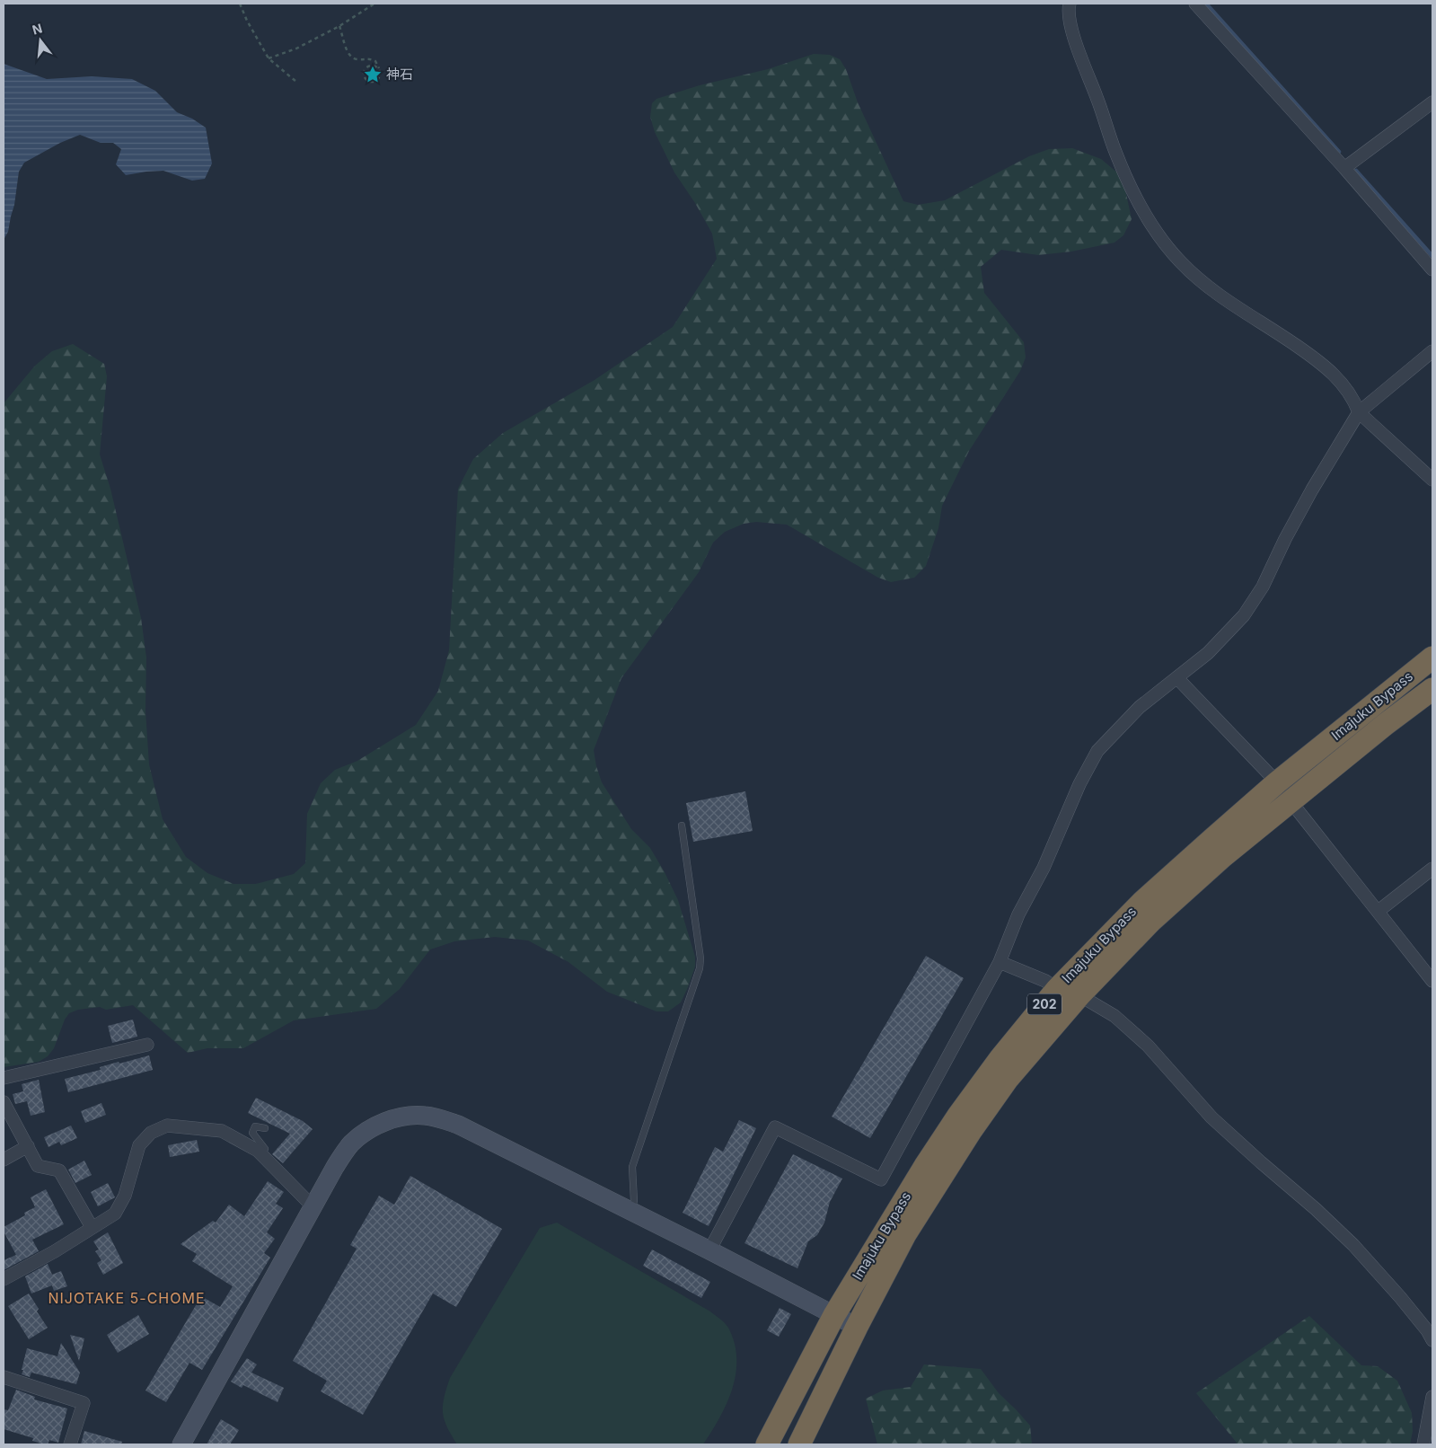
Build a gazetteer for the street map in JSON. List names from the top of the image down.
{
  "streets": {
    "highway": ["Imajuku Bypass", "202"]
  },
  "districts": ["NIJOTAKE 5-CHOME"],
  "places": {
    "place": ["神石"]
  },
  "north": "top"
}
